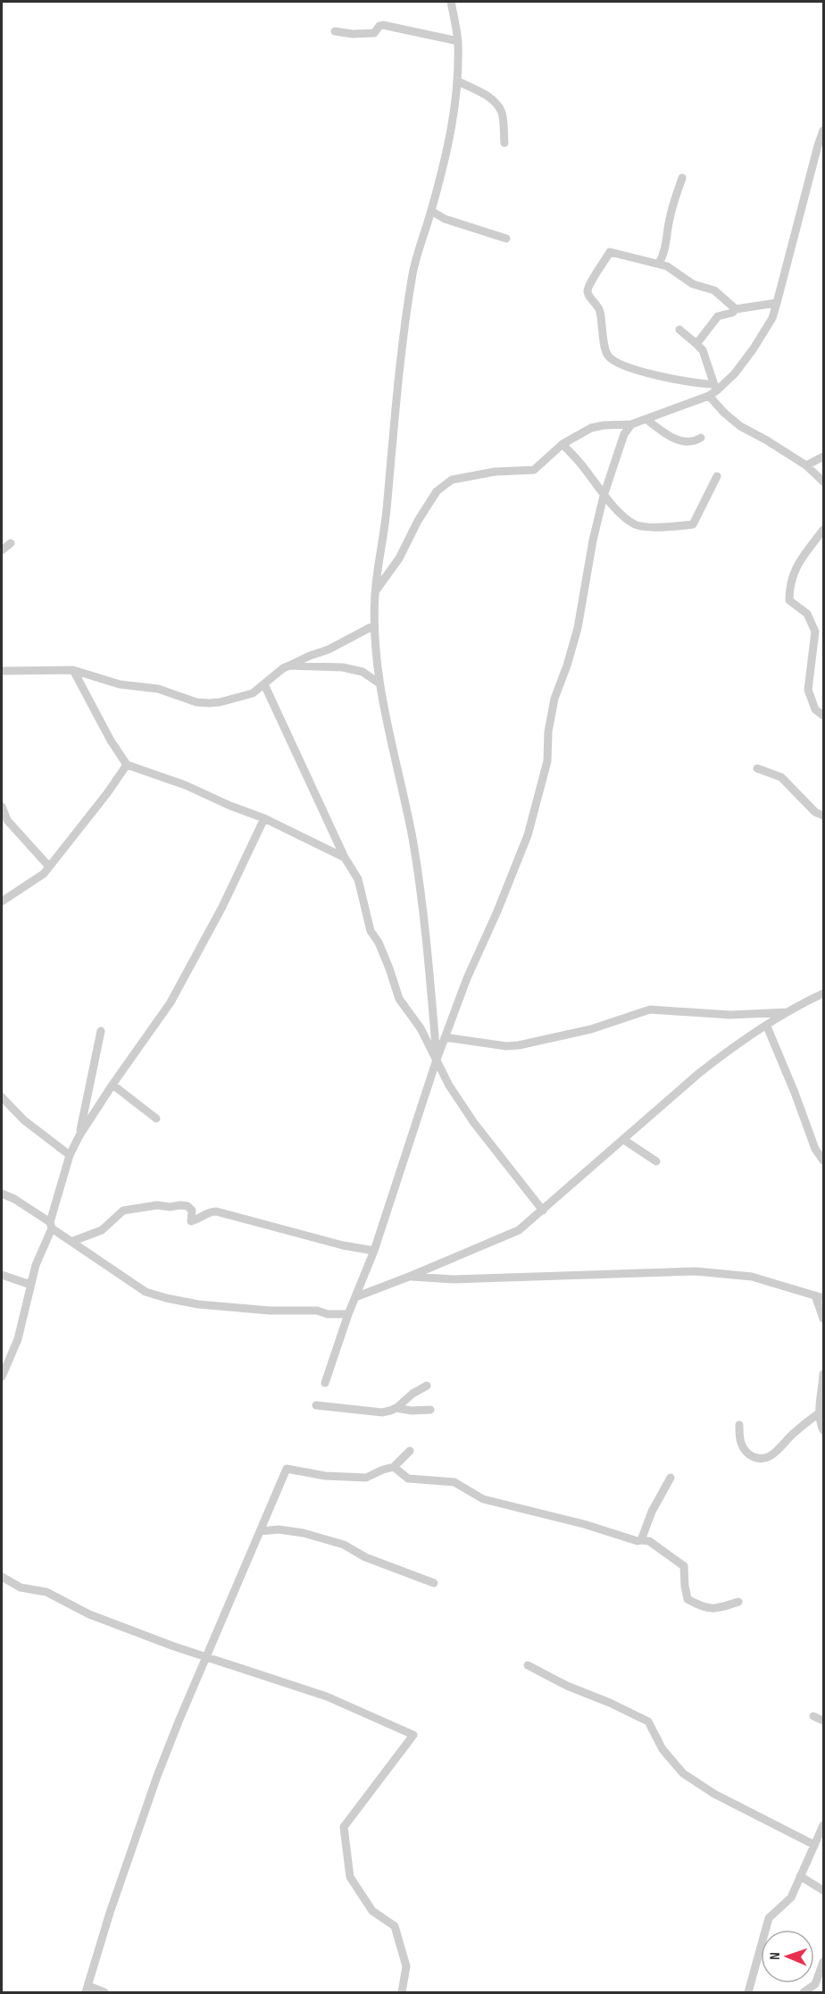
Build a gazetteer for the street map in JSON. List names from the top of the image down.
{
  "north": "left"
}
